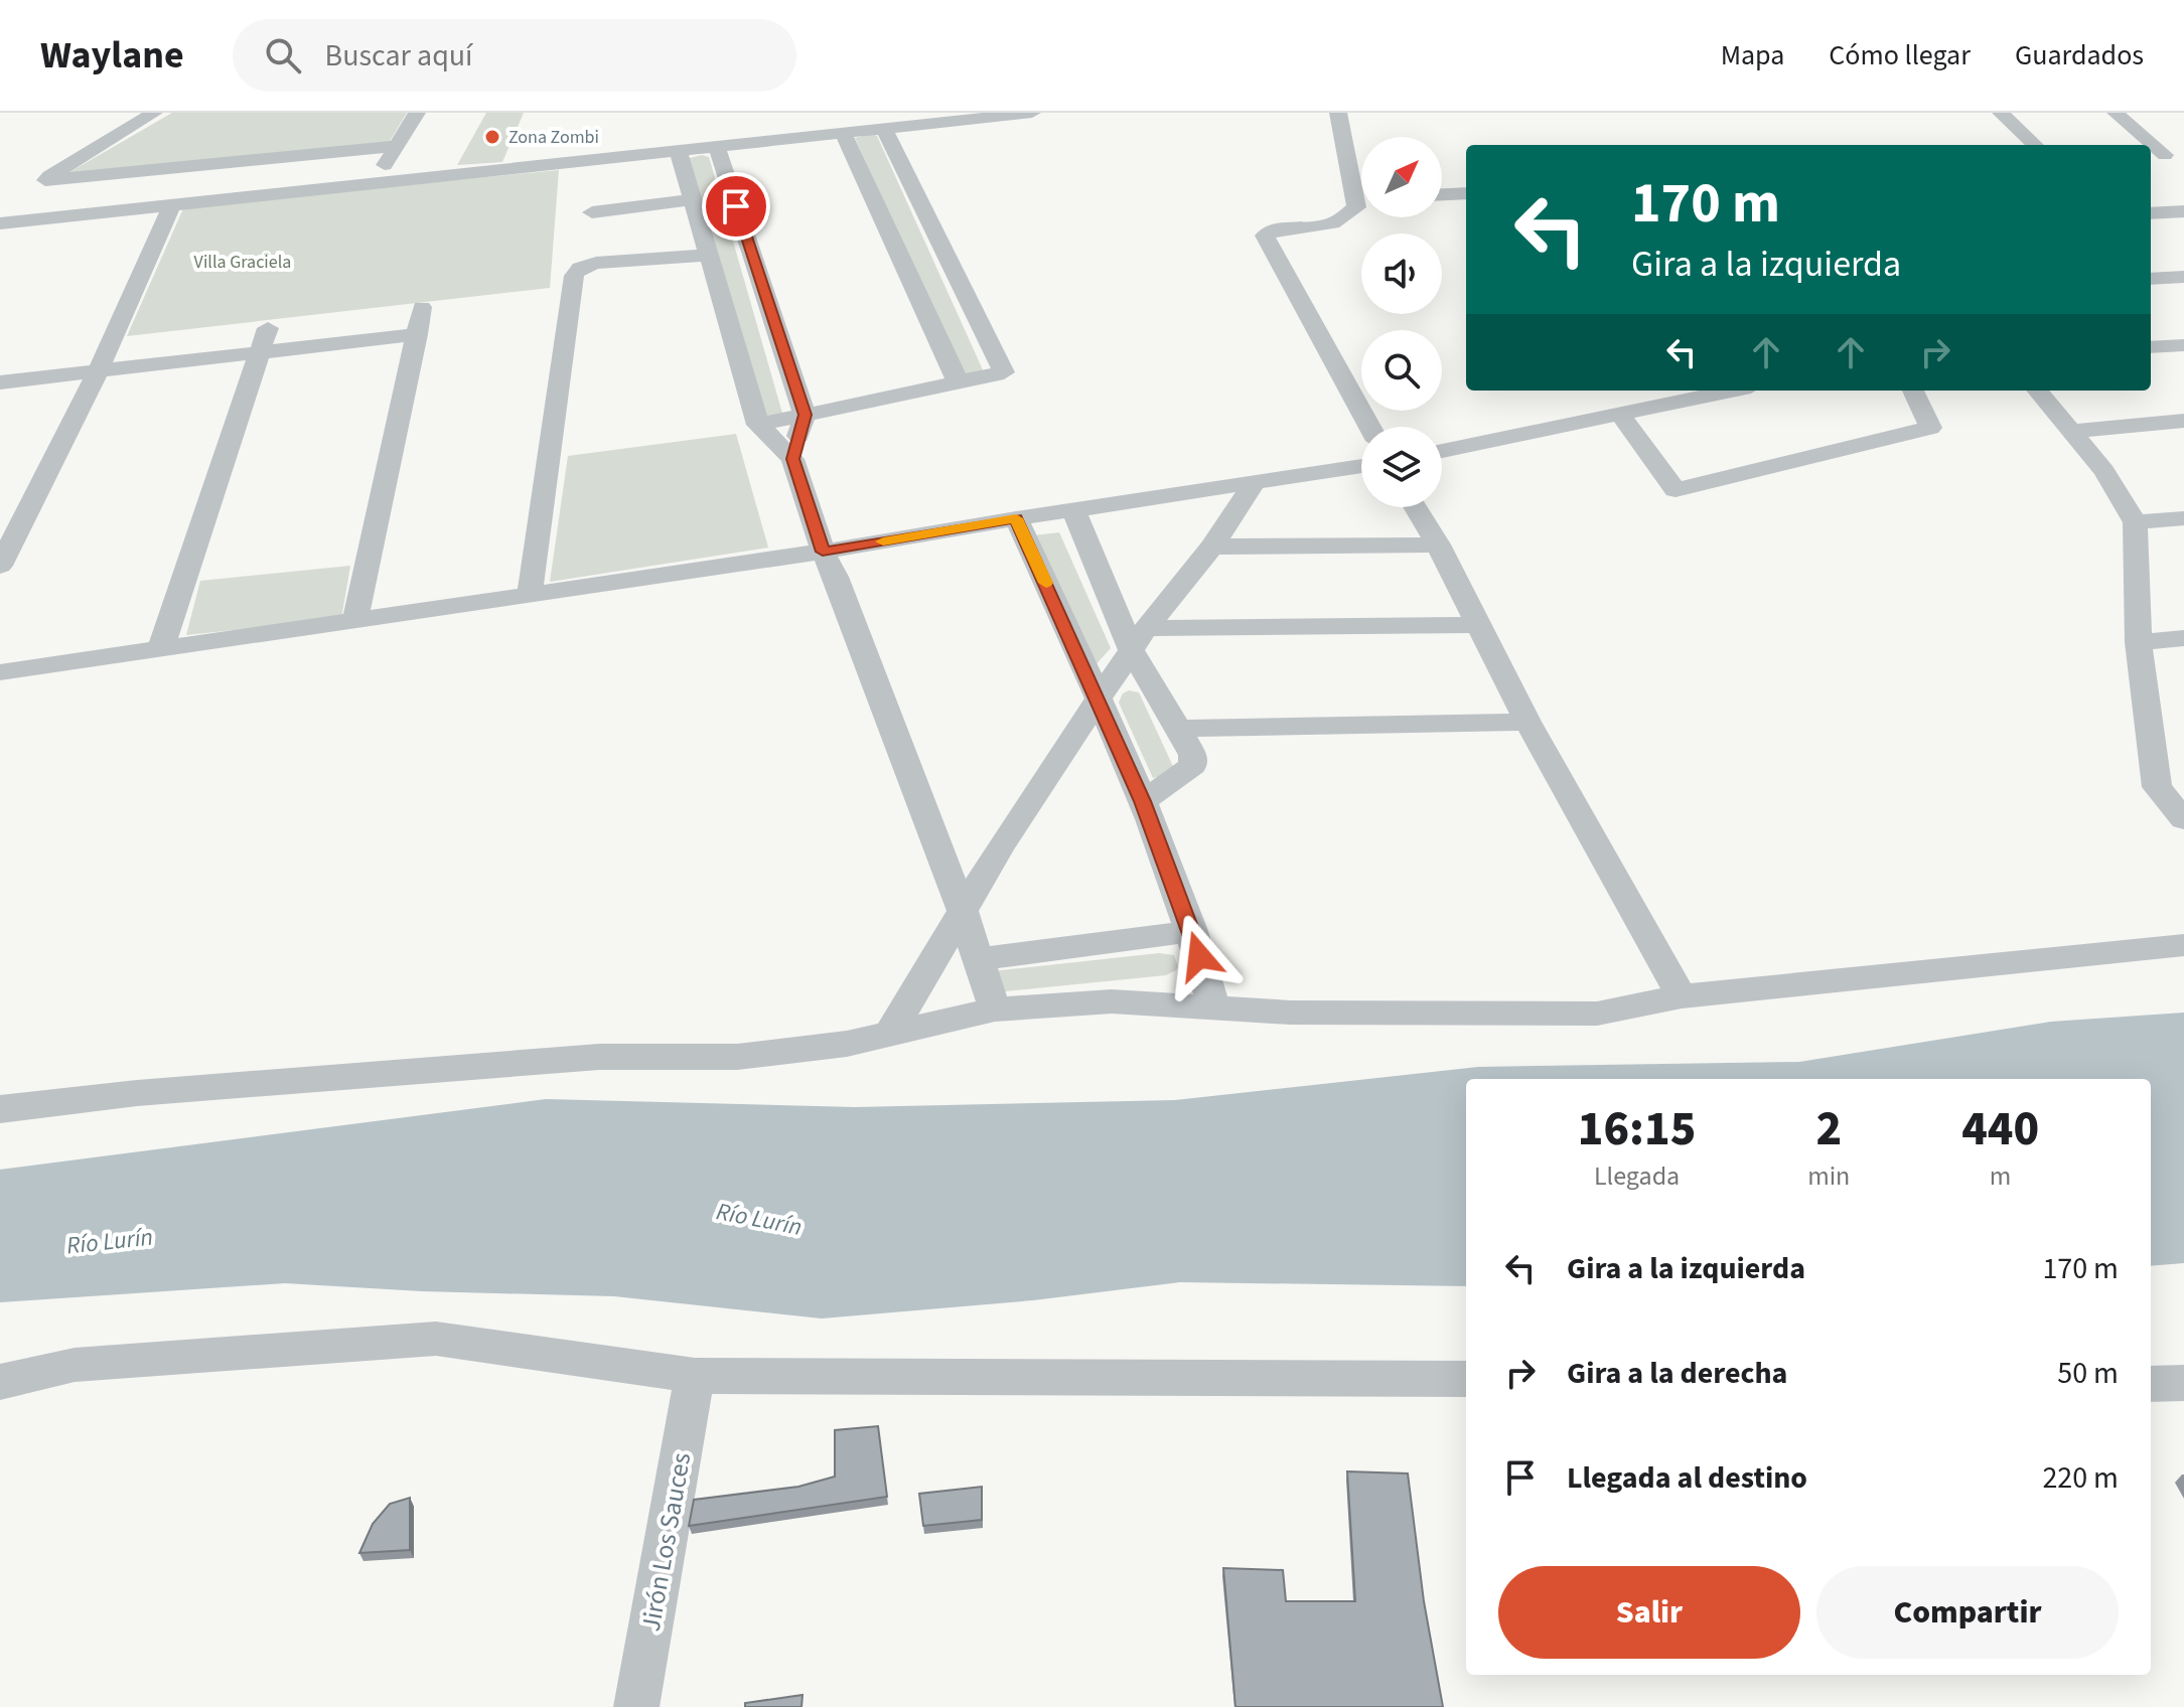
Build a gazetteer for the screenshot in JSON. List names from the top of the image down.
{
  "streets": {
    "street": ["Jirón Los Sauces"]
  },
  "water": ["Río Lurín"],
  "parks": ["Villa Graciela"],
  "places": ["Zona Zombi"],
  "north": "top right",
  "page": {
    "header": "Waylane",
    "search": "Buscar aquí",
    "nav": ["Mapa", "Cómo llegar", "Guardados"],
    "turn": ["170 m", "Gira a la izquierda"],
    "eta": [
      "16:15",
      "Llegada",
      "2",
      "min",
      "440",
      "m"
    ],
    "list": [
      {
        "name": "Gira a la izquierda",
        "value": "170 m"
      },
      {
        "name": "Gira a la derecha",
        "value": "50 m"
      },
      {
        "name": "Llegada al destino",
        "value": "220 m"
      }
    ],
    "buttons": ["Salir", "Compartir"]
  }
}
